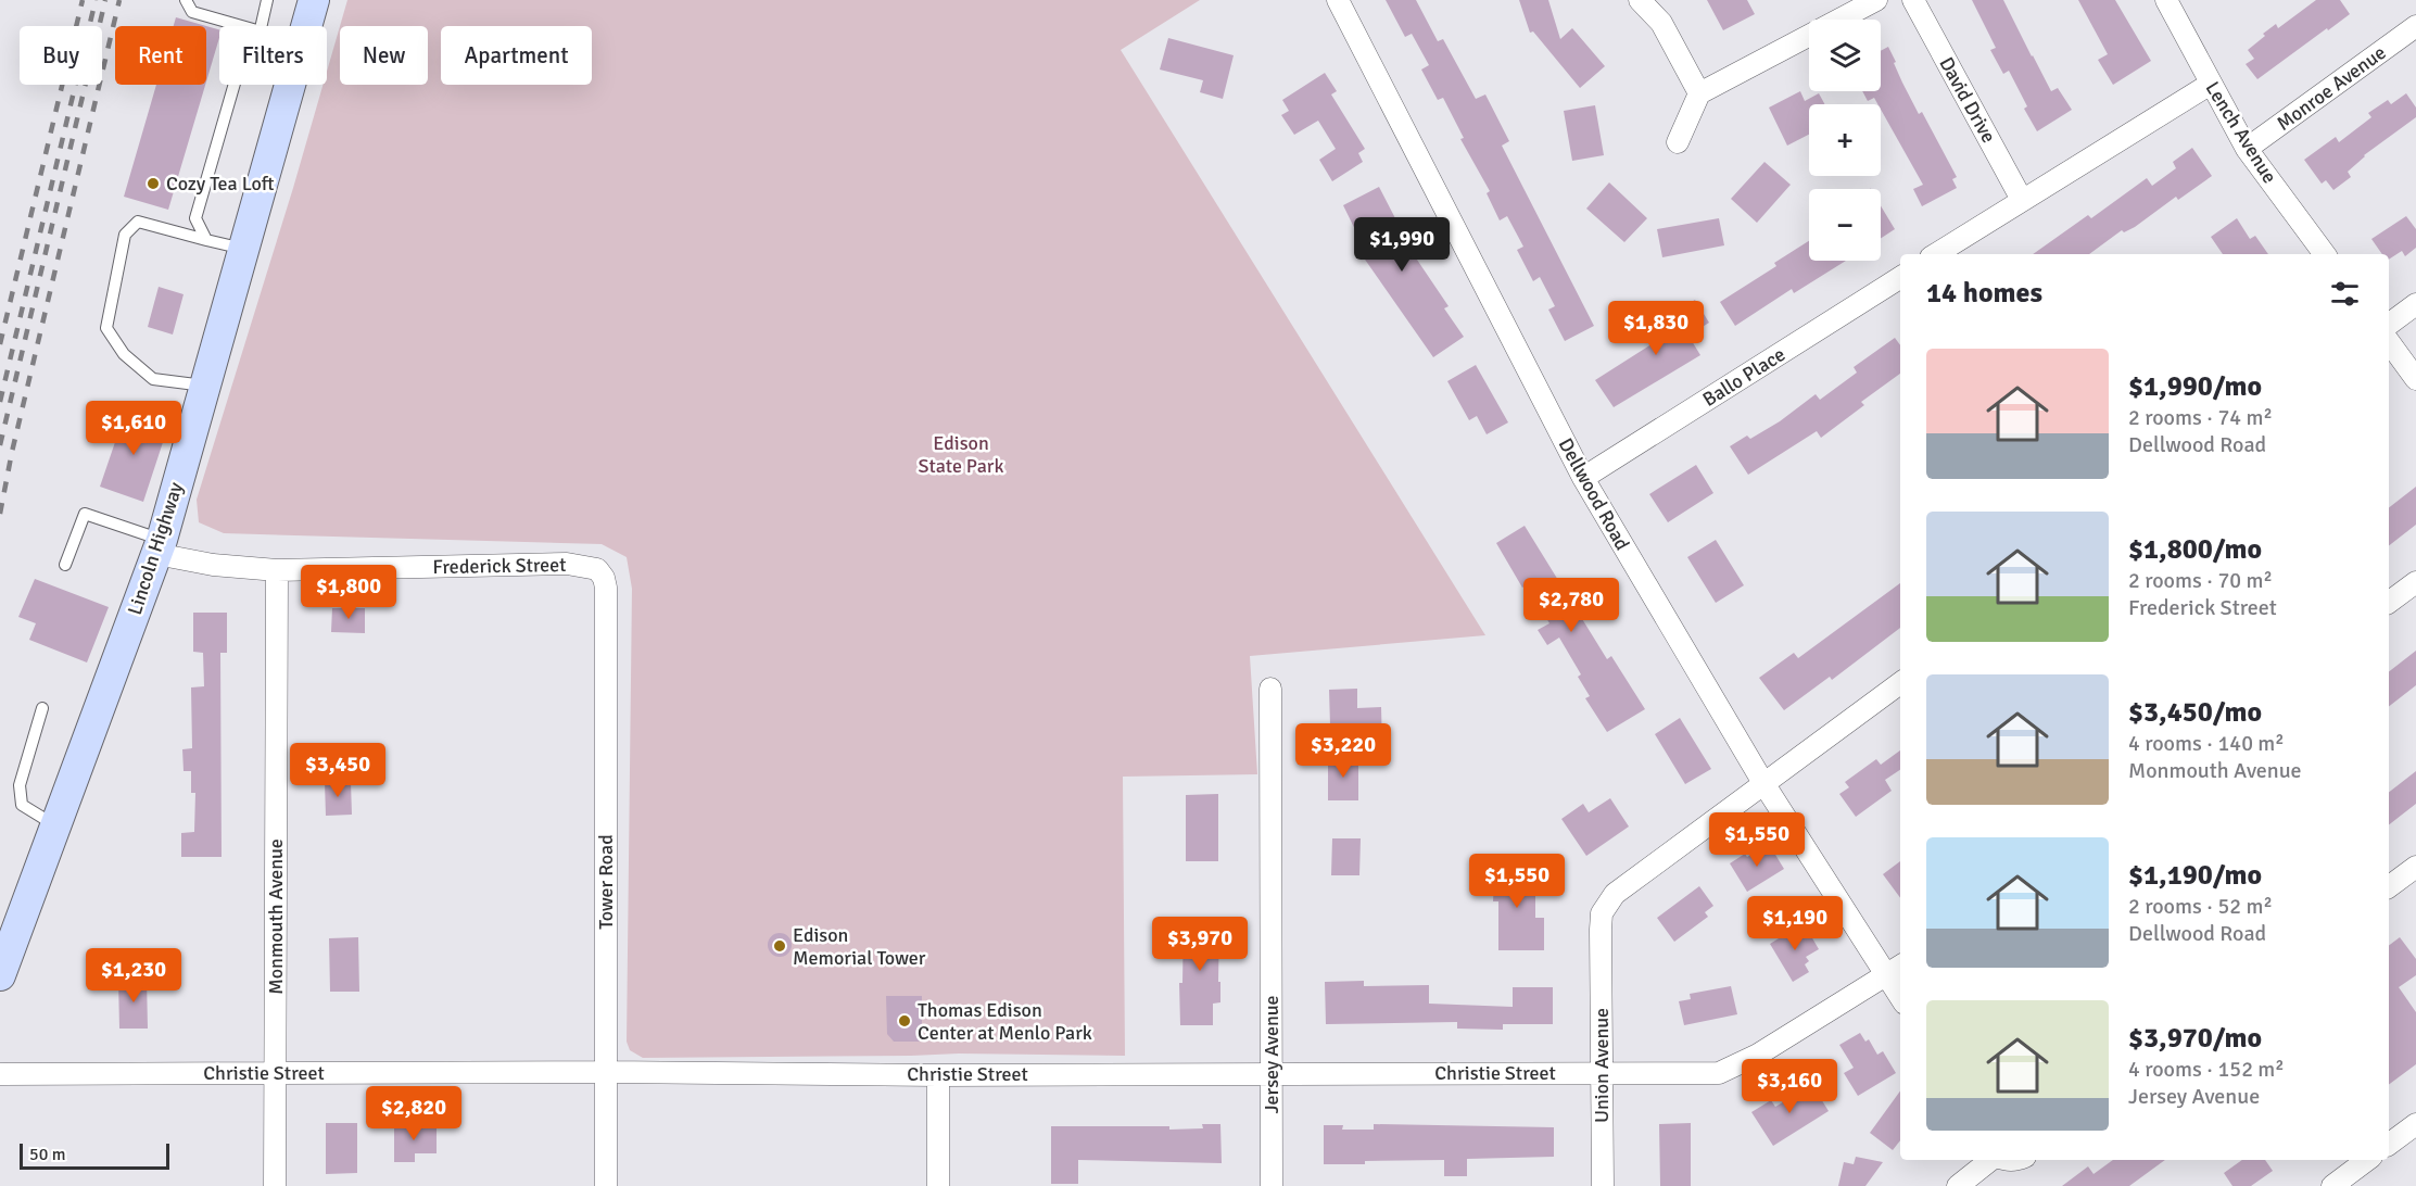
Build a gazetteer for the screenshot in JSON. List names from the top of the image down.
{
  "streets": {
    "main road": ["Lincoln Highway"],
    "street": [
      "Monroe Avenue",
      "David Drive",
      "Lench Avenue",
      "Ballo Place",
      "Dellwood Road",
      "Frederick Street",
      "Tower Road",
      "Monmouth Avenue",
      "Jersey Avenue",
      "Union Avenue",
      "Christie Street"
    ]
  },
  "crossings": [
    ["Monroe Avenue", "Lench Avenue"],
    ["Ballo Place", "Dellwood Road"],
    ["Dellwood Road", "Union Avenue"],
    ["Dellwood Road", "Christie Street"],
    ["Lincoln Highway", "Frederick Street"],
    ["Frederick Street", "Tower Road"],
    ["Frederick Street", "Monmouth Avenue"],
    ["Tower Road", "Christie Street"],
    ["Monmouth Avenue", "Christie Street"],
    ["Jersey Avenue", "Christie Street"],
    ["Union Avenue", "Christie Street"]
  ],
  "parks": ["Edison State Park"],
  "places": ["Cozy Tea Loft", "Edison Memorial Tower", "Thomas Edison Center at Menlo Park"],
  "scale_bar": "50 m",
  "page": {
    "map_buttons": ["+", "−"],
    "chip": [
      "Buy",
      "Rent",
      "Filters",
      "New",
      "Apartment"
    ],
    "price": [
      "$1,990",
      "$1,830",
      "$1,610",
      "$1,800",
      "$2,780",
      "$3,220",
      "$3,450",
      "$1,550",
      "$1,550",
      "$1,190",
      "$3,970",
      "$1,230",
      "$3,160",
      "$2,820"
    ],
    "heading": "14 homes",
    "list": [
      {
        "name": "$1,990/mo",
        "note": "2 rooms · 74 m² · Dellwood Road"
      },
      {
        "name": "$1,800/mo",
        "note": "2 rooms · 70 m² · Frederick Street"
      },
      {
        "name": "$3,450/mo",
        "note": "4 rooms · 140 m² · Monmouth Avenue"
      },
      {
        "name": "$1,190/mo",
        "note": "2 rooms · 52 m² · Dellwood Road"
      },
      {
        "name": "$3,970/mo",
        "note": "4 rooms · 152 m² · Jersey Avenue"
      }
    ],
    "scale": "50 m"
  }
}
